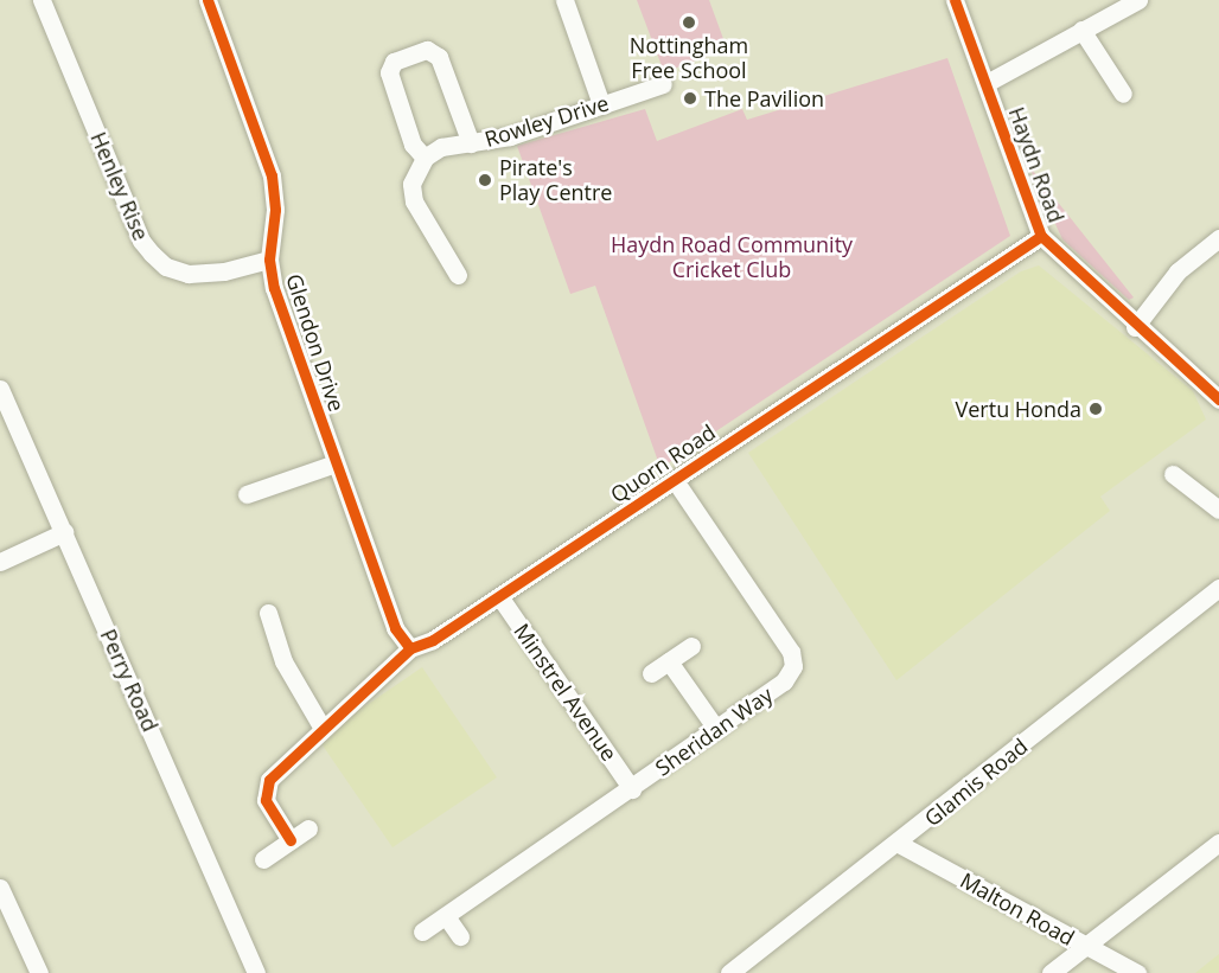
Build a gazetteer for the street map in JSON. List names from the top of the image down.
{
  "streets": {
    "street": [
      "Rowley Drive",
      "Haydn Road",
      "Henley Rise",
      "Glendon Drive",
      "Quorn Road",
      "Perry Road",
      "Minstrel Avenue",
      "Sheridan Way",
      "Glamis Road",
      "Malton Road"
    ]
  },
  "crossings": [
    ["Haydn Road", "Quorn Road"],
    ["Henley Rise", "Glendon Drive"],
    ["Glendon Drive", "Quorn Road"],
    ["Quorn Road", "Minstrel Avenue"],
    ["Quorn Road", "Sheridan Way"],
    ["Minstrel Avenue", "Sheridan Way"],
    ["Glamis Road", "Malton Road"]
  ],
  "parks": ["Haydn Road Community Cricket Club"],
  "places": [
    "Nottingham Free School",
    "The Pavilion",
    "Pirate's Play Centre",
    "Vertu Honda"
  ]
}
